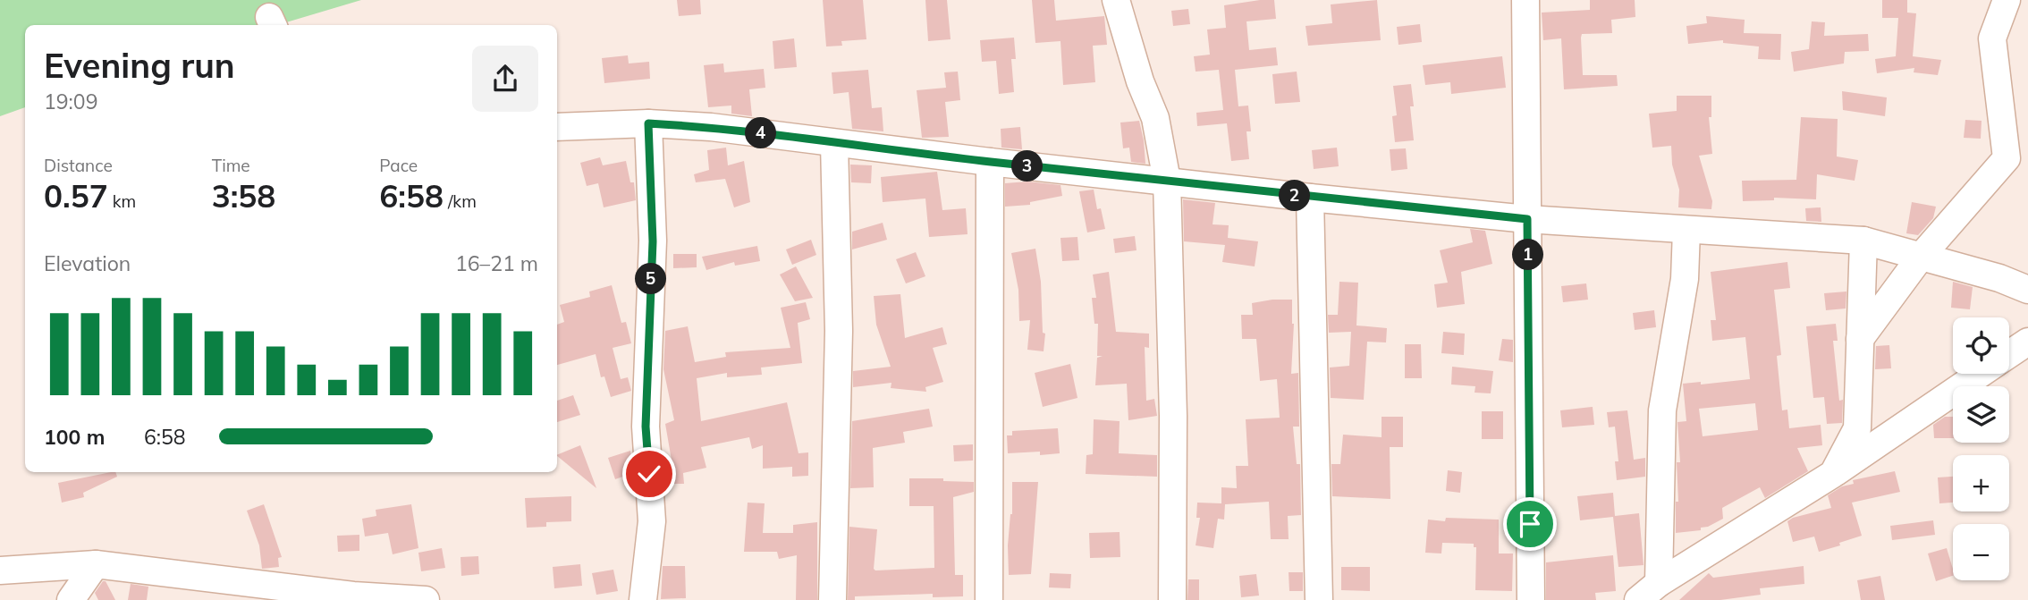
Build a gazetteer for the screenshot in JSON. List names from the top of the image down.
{
  "page": {
    "heading": ["Evening run", "19:09"],
    "pins": [
      "4",
      "3",
      "2",
      "1",
      "5"
    ],
    "stats": [
      ["Distance", "0.57 km"],
      ["Time", "3:58"],
      ["Pace", "6:58 /km"]
    ],
    "chart": ["Elevation", "16–21 m"],
    "map_buttons": ["+", "−"],
    "list": [
      {
        "name": "100 m",
        "note": "6:58"
      }
    ]
  }
}
